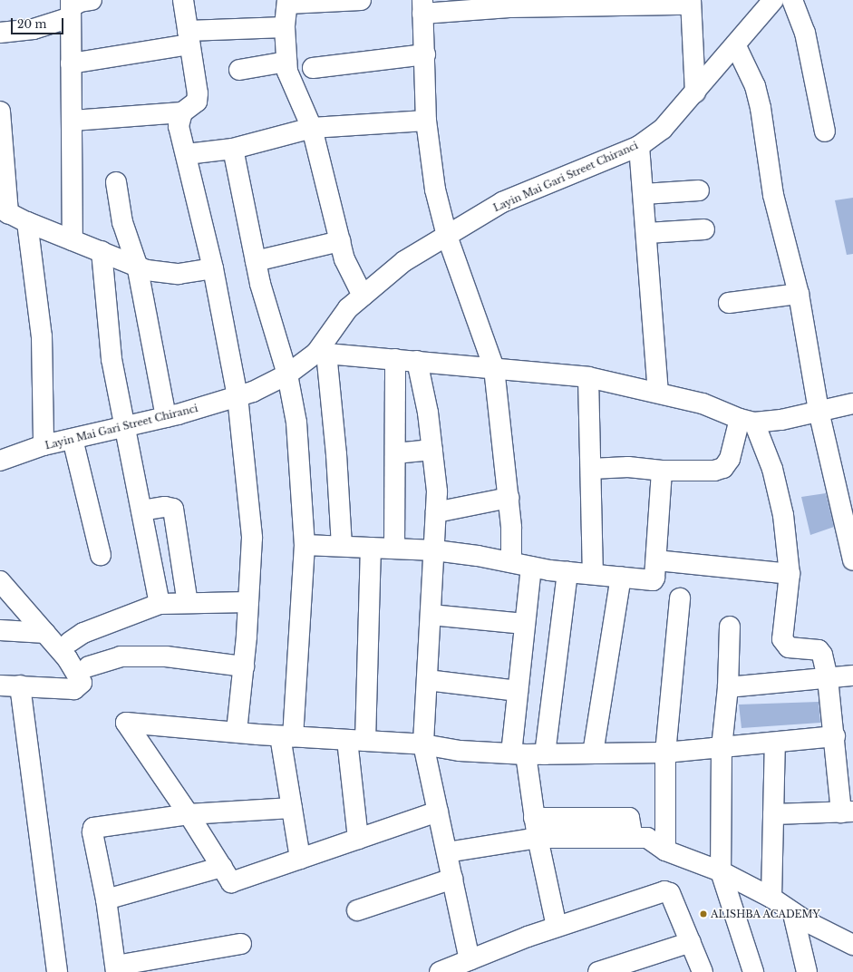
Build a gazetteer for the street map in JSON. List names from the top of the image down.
{
  "streets": {
    "street": ["Layin Mai Gari Street Chiranci"]
  },
  "places": ["ALISHBA ACADEMY"],
  "scale_bar": "20 m"
}
